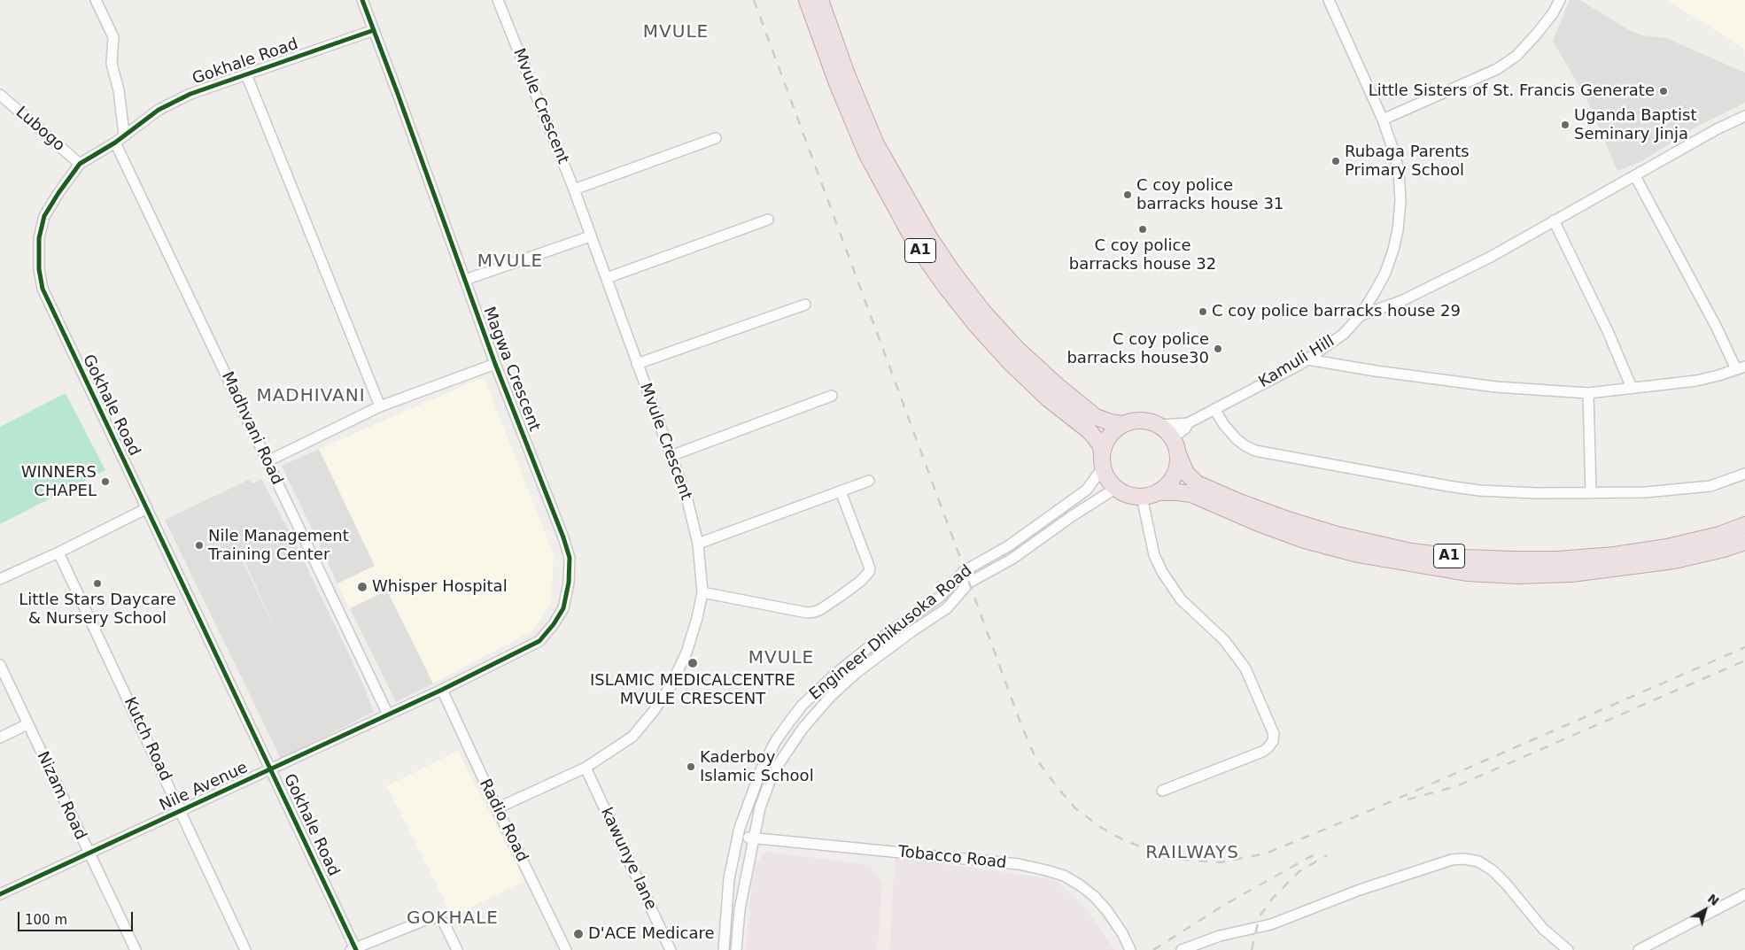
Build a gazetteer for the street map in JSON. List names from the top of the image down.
{
  "streets": {
    "highway": ["A1"],
    "street": [
      "Gokhale Road",
      "Mvule Crescent",
      "Lubogo",
      "Kamuli Hill",
      "Magwa Crescent",
      "Madhvani Road",
      "Engineer Dhikusoka Road",
      "Kutch Road",
      "Nile Avenue",
      "Nizam Road",
      "Radio Road",
      "Tobacco Road",
      "kawunye lane"
    ]
  },
  "crossings": [
    ["Gokhale Road", "Lubogo"],
    ["Gokhale Road", "Magwa Crescent"],
    ["Gokhale Road", "Madhvani Road"],
    ["Gokhale Road", "Nile Avenue"],
    ["Mvule Crescent", "Radio Road"],
    ["Mvule Crescent", "kawunye lane"],
    ["A1", "Kamuli Hill"],
    ["A1", "Engineer Dhikusoka Road"],
    ["Kamuli Hill", "Engineer Dhikusoka Road"],
    ["Magwa Crescent", "Nile Avenue"],
    ["Magwa Crescent", "Radio Road"],
    ["Madhvani Road", "Nile Avenue"],
    ["Engineer Dhikusoka Road", "Tobacco Road"],
    ["Kutch Road", "Nile Avenue"],
    ["Nile Avenue", "Nizam Road"],
    ["Nile Avenue", "Radio Road"]
  ],
  "districts": [
    "MVULE",
    "MVULE",
    "MADHIVANI",
    "MVULE",
    "RAILWAYS",
    "GOKHALE"
  ],
  "places": [
    "Little Sisters of St. Francis Generate",
    "Uganda Baptist Seminary Jinja",
    "Rubaga Parents Primary School",
    "C coy police barracks house 31",
    "C coy police barracks house 32",
    "C coy police barracks house 29",
    "C coy police barracks house30",
    "WINNERS CHAPEL",
    "Nile Management Training Center",
    "Little Stars Daycare & Nursery School",
    "Whisper Hospital",
    "ISLAMIC MEDICALCENTRE MVULE CRESCENT",
    "Kaderboy Islamic School",
    "D'ACE Medicare"
  ],
  "scale_bar": "100 m",
  "north": "top right"
}
